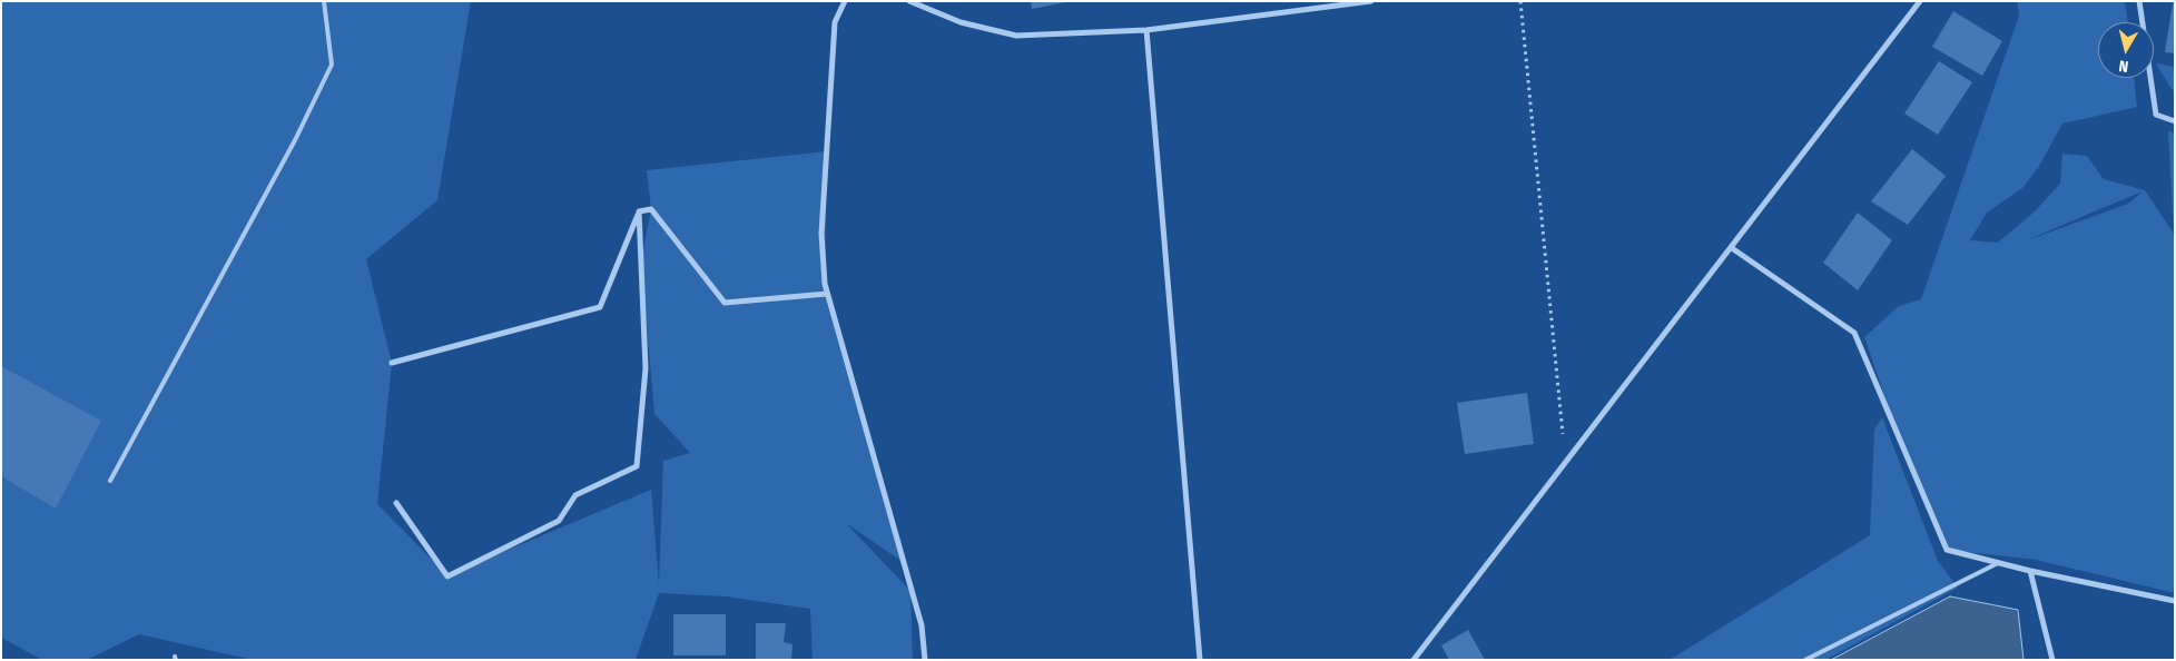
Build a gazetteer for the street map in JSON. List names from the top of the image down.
{
  "north": "bottom"
}
